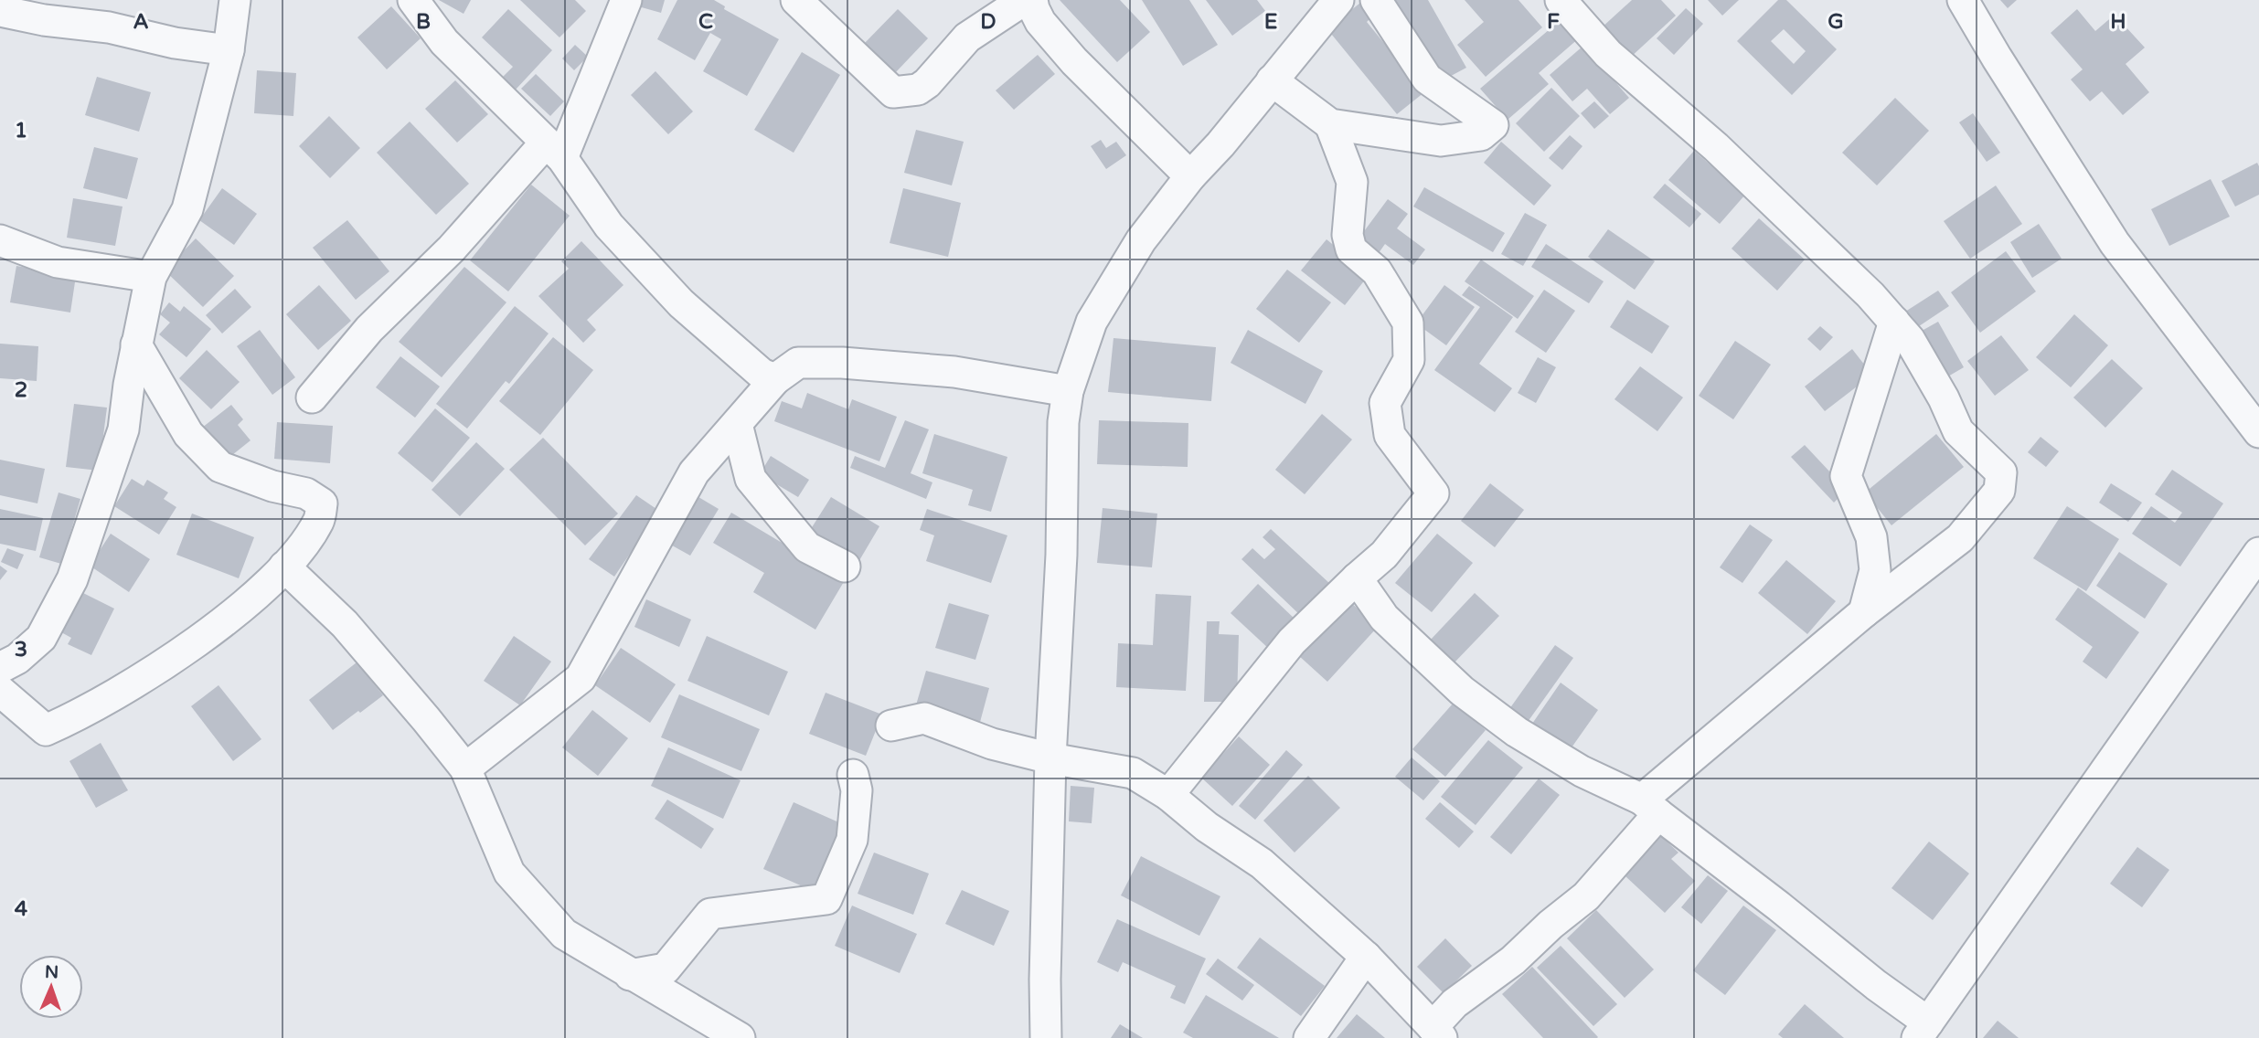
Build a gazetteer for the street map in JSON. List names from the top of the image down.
{
  "north": "top",
  "grid": {
    "columns": [
      "A",
      "B",
      "C",
      "D",
      "E",
      "F",
      "G",
      "H"
    ],
    "rows": [
      "1",
      "2",
      "3",
      "4"
    ]
  }
}
